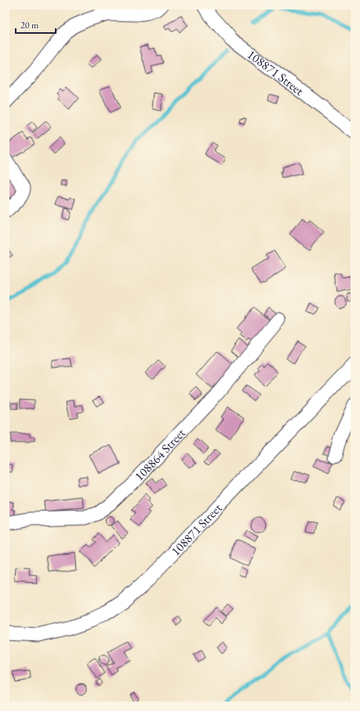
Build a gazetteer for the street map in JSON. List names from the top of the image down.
{
  "streets": {
    "street": ["108871 Street", "108864 Street"]
  },
  "scale_bar": "20 m"
}
